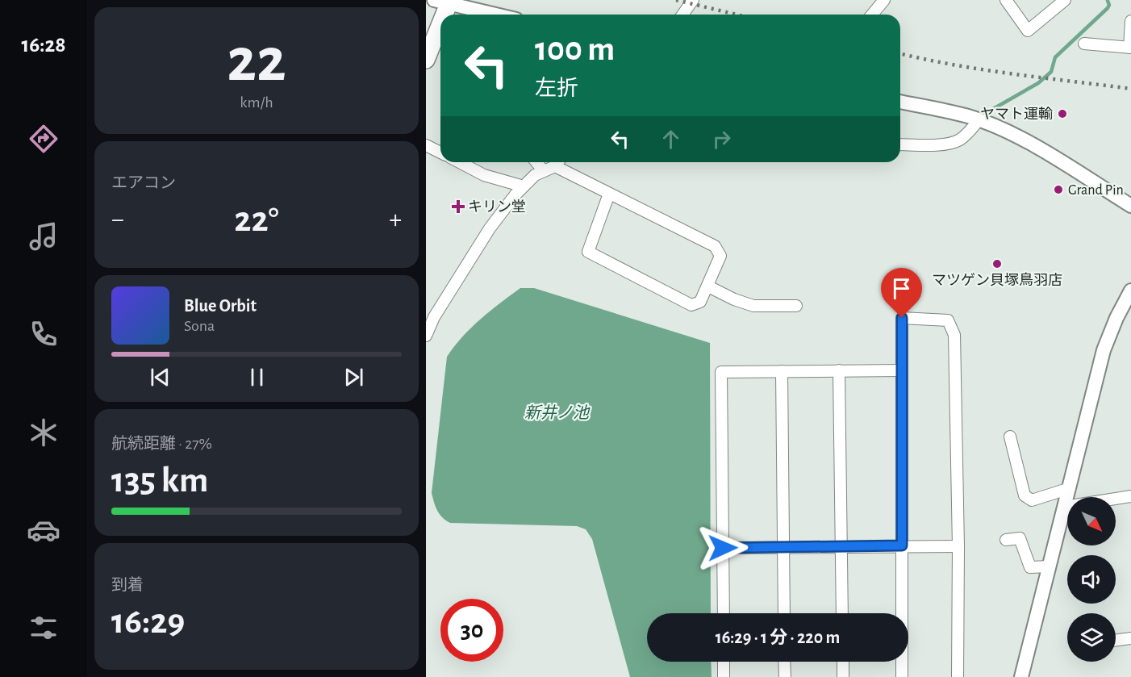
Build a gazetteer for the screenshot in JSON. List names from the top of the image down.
{
  "water": ["新井ノ池"],
  "places": {
    "other": ["ヤマト運輸", "Grand Pin", "マツゲン貝塚鳥羽店"],
    "health": ["キリン堂"]
  },
  "north": "bottom right",
  "page": {
    "tabs": "16:28",
    "tile": [
      ["22", "km/h"],
      "エアコン",
      ["航続距離 · 27%", "135 km"],
      ["到着", "16:29"]
    ],
    "turn": ["100 m", "左折"],
    "heat": ["−", "22°", "+"],
    "song": ["Blue Orbit", "Sona"],
    "limit": "30",
    "trip": "16:29 · 1 分 · 220 m"
  }
}
